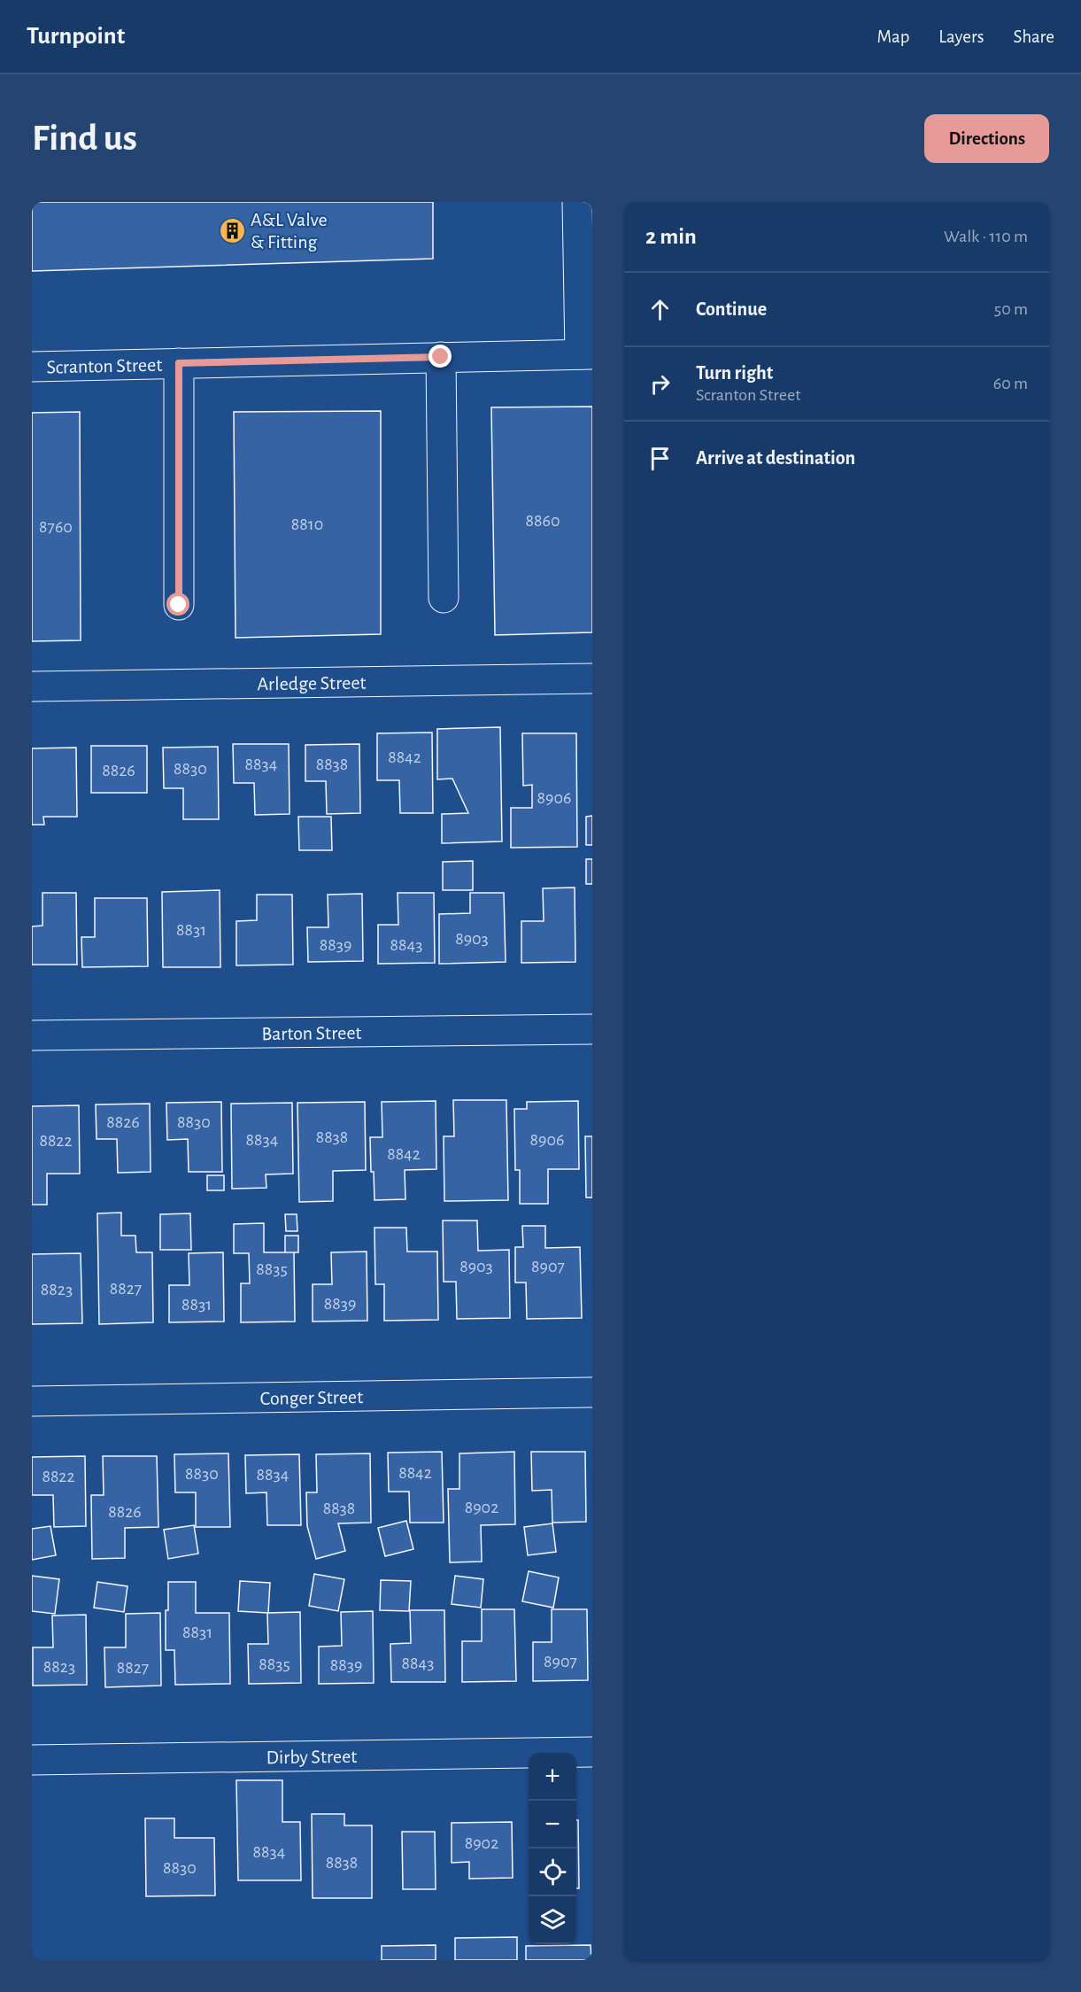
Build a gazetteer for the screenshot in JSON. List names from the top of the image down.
{
  "streets": {
    "street": [
      "Scranton Street",
      "Arledge Street",
      "Barton Street",
      "Conger Street",
      "Dirby Street"
    ]
  },
  "places": {
    "building": ["A&L Valve & Fitting"]
  },
  "house_numbers": [
    "8860",
    "8810",
    "8760",
    "8842",
    "8834",
    "8838",
    "8830",
    "8826",
    "8906",
    "8831",
    "8903",
    "8839",
    "8843",
    "8826",
    "8830",
    "8838",
    "8834",
    "8906",
    "8822",
    "8842",
    "8903",
    "8907",
    "8835",
    "8827",
    "8823",
    "8839",
    "8831",
    "8842",
    "8830",
    "8834",
    "8822",
    "8902",
    "8838",
    "8826",
    "8831",
    "8907",
    "8843",
    "8835",
    "8839",
    "8823",
    "8827",
    "8902",
    "8834",
    "8838",
    "8830"
  ],
  "page": {
    "header": "Turnpoint",
    "nav": ["Map", "Layers", "Share"],
    "buttons": "Directions",
    "title": "Find us",
    "heading": ["2 min", "Walk · 110 m"],
    "list": [
      ["Continue", "50 m"],
      ["Turn right", "Scranton Street", "60 m"],
      "Arrive at destination"
    ],
    "map_buttons": ["+", "−"]
  }
}
